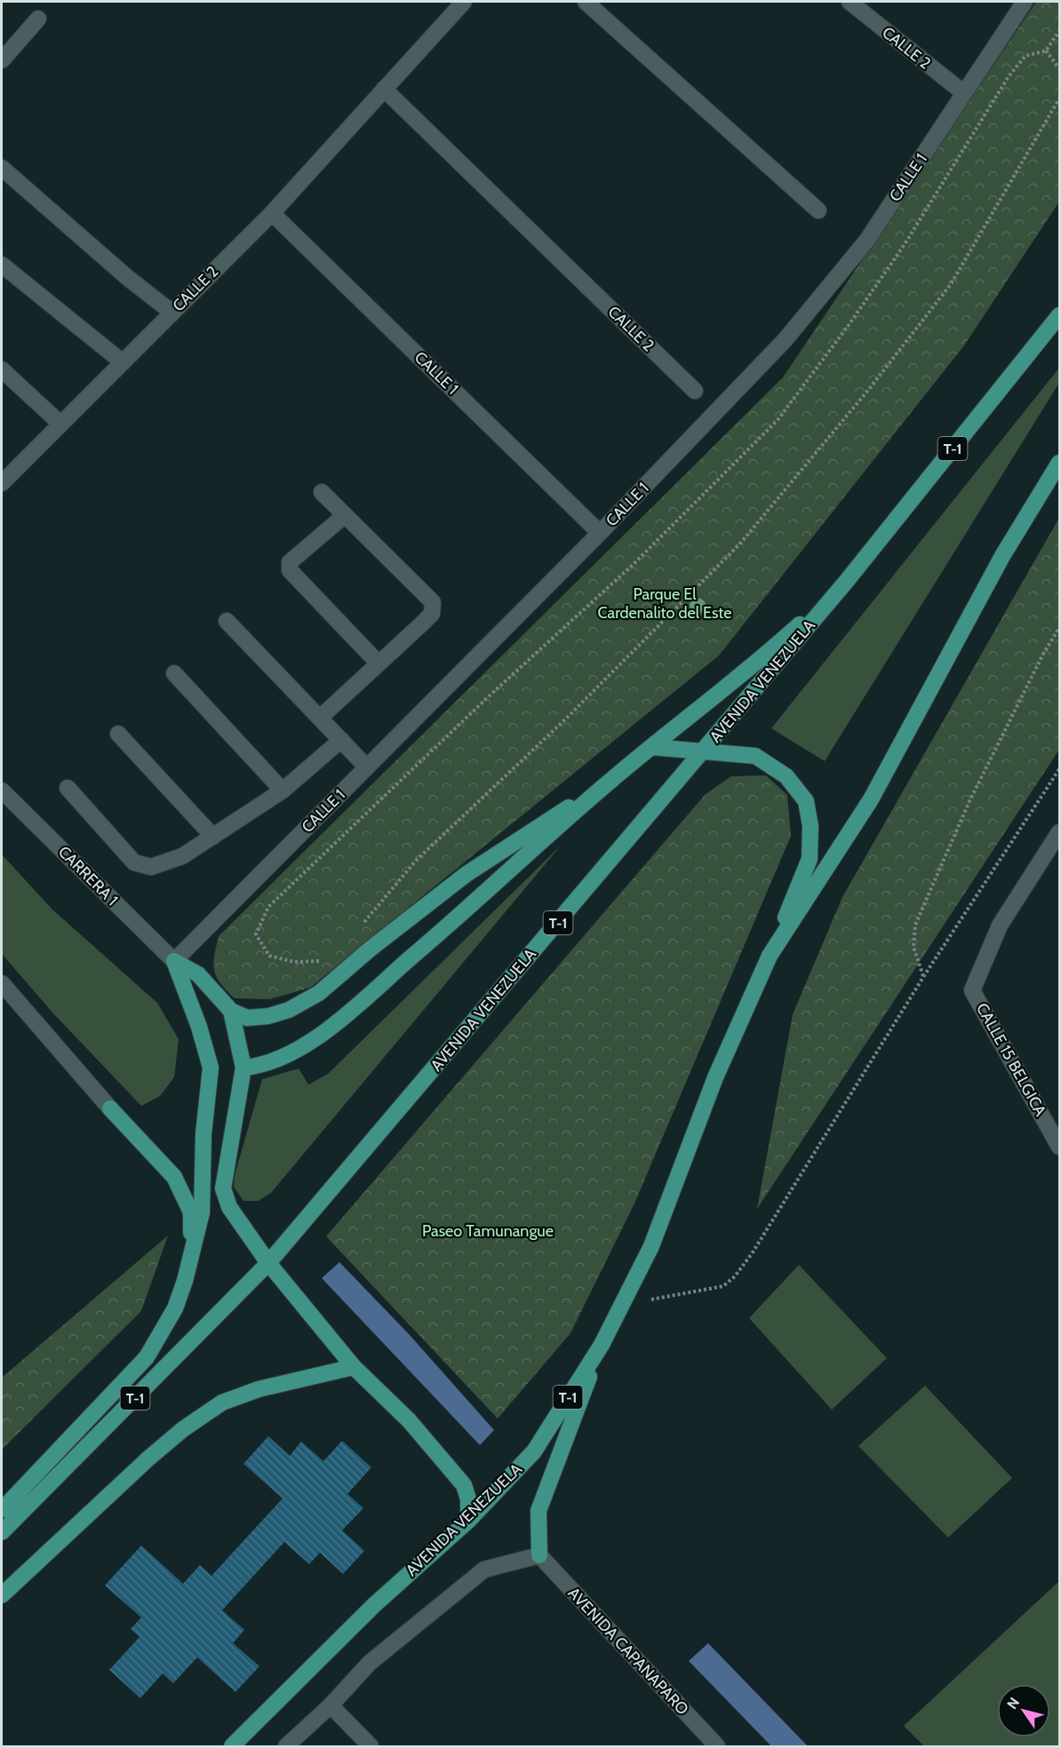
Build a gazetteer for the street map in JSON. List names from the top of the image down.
{
  "streets": {
    "main road": ["T-1", "AVENIDA VENEZUELA"],
    "street": [
      "CALLE 2",
      "CALLE 1",
      "CARRERA 1",
      "CALLE 15 BELGICA",
      "AVENIDA CAPANAPARO"
    ]
  },
  "crossings": [
    ["CALLE 2", "CALLE 1"],
    ["CALLE 1", "CARRERA 1"]
  ],
  "parks": ["Parque El Cardenalito del Este", "Paseo Tamunangue"],
  "north": "top left"
}
